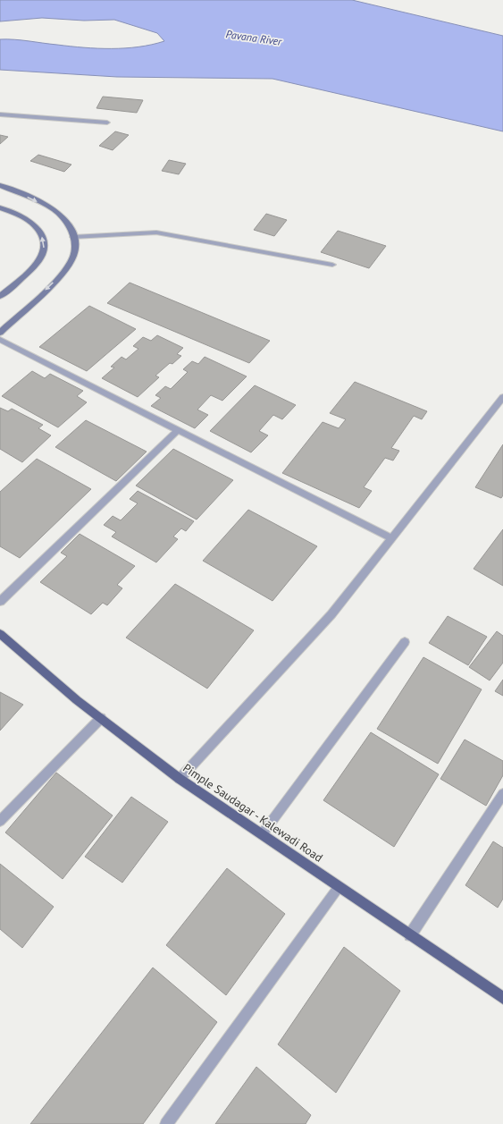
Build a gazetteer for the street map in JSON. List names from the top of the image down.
{
  "streets": {
    "main road": ["Pimple Saudagar - Kalewadi Road"]
  },
  "water": ["Pavana River"]
}
